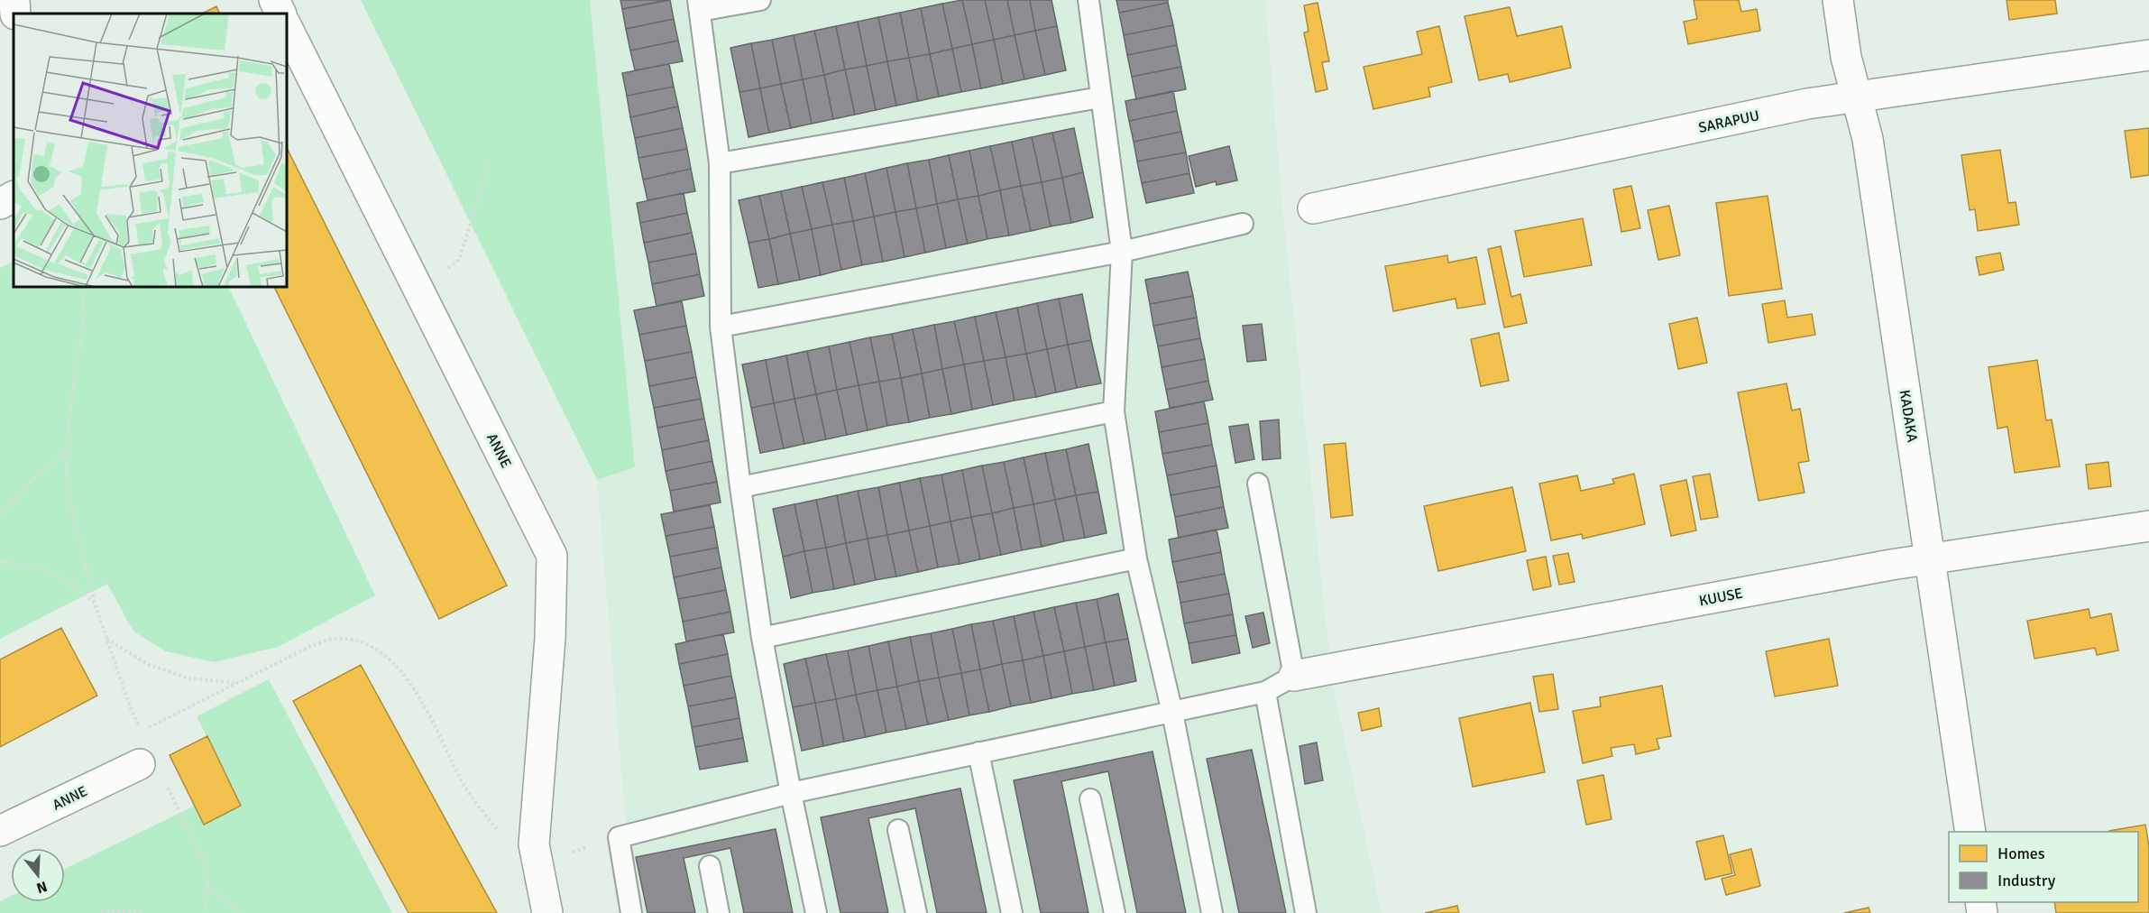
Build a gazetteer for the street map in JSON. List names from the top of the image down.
{
  "streets": {
    "street": [
      "SARAPUU",
      "KADAKA",
      "ANNE",
      "KUUSE"
    ]
  },
  "crossings": [
    ["SARAPUU", "KADAKA"],
    ["KADAKA", "KUUSE"]
  ],
  "legend": ["Homes", "Industry"],
  "north": "bottom"
}
